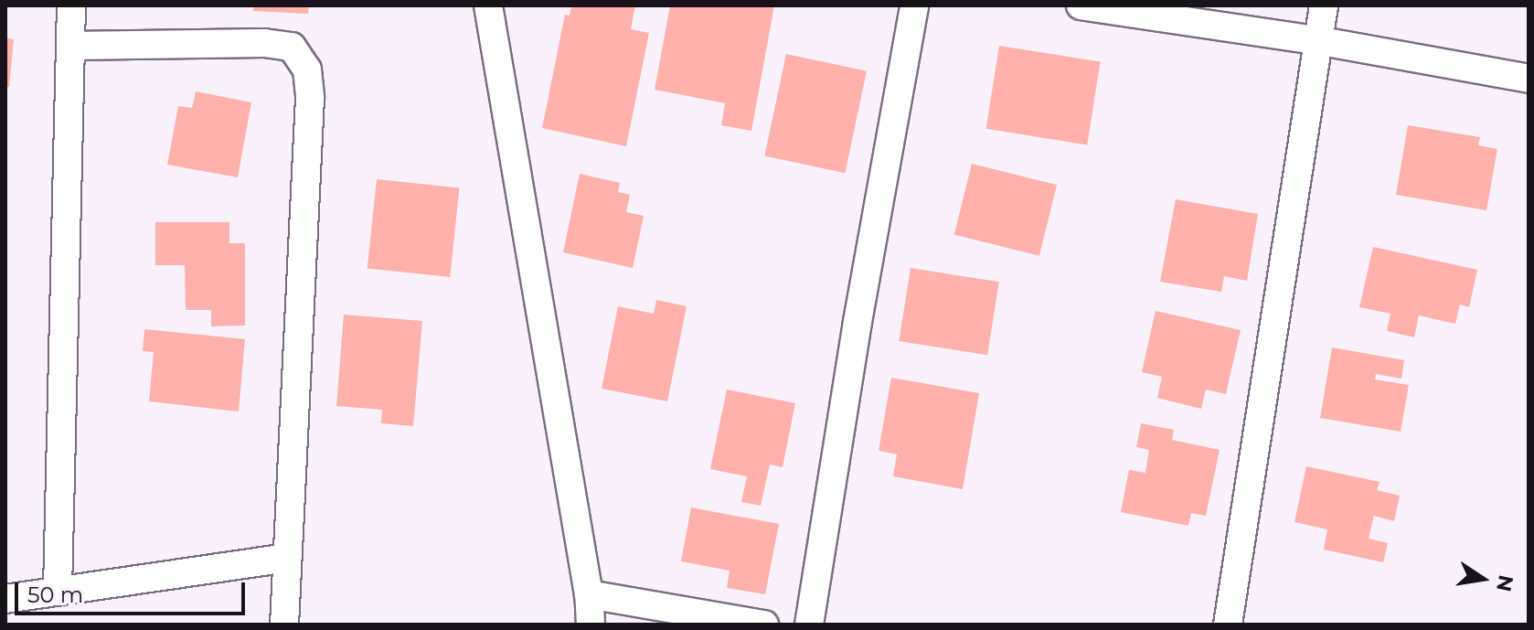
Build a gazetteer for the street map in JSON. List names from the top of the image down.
{
  "scale_bar": "50 m",
  "north": "right"
}
